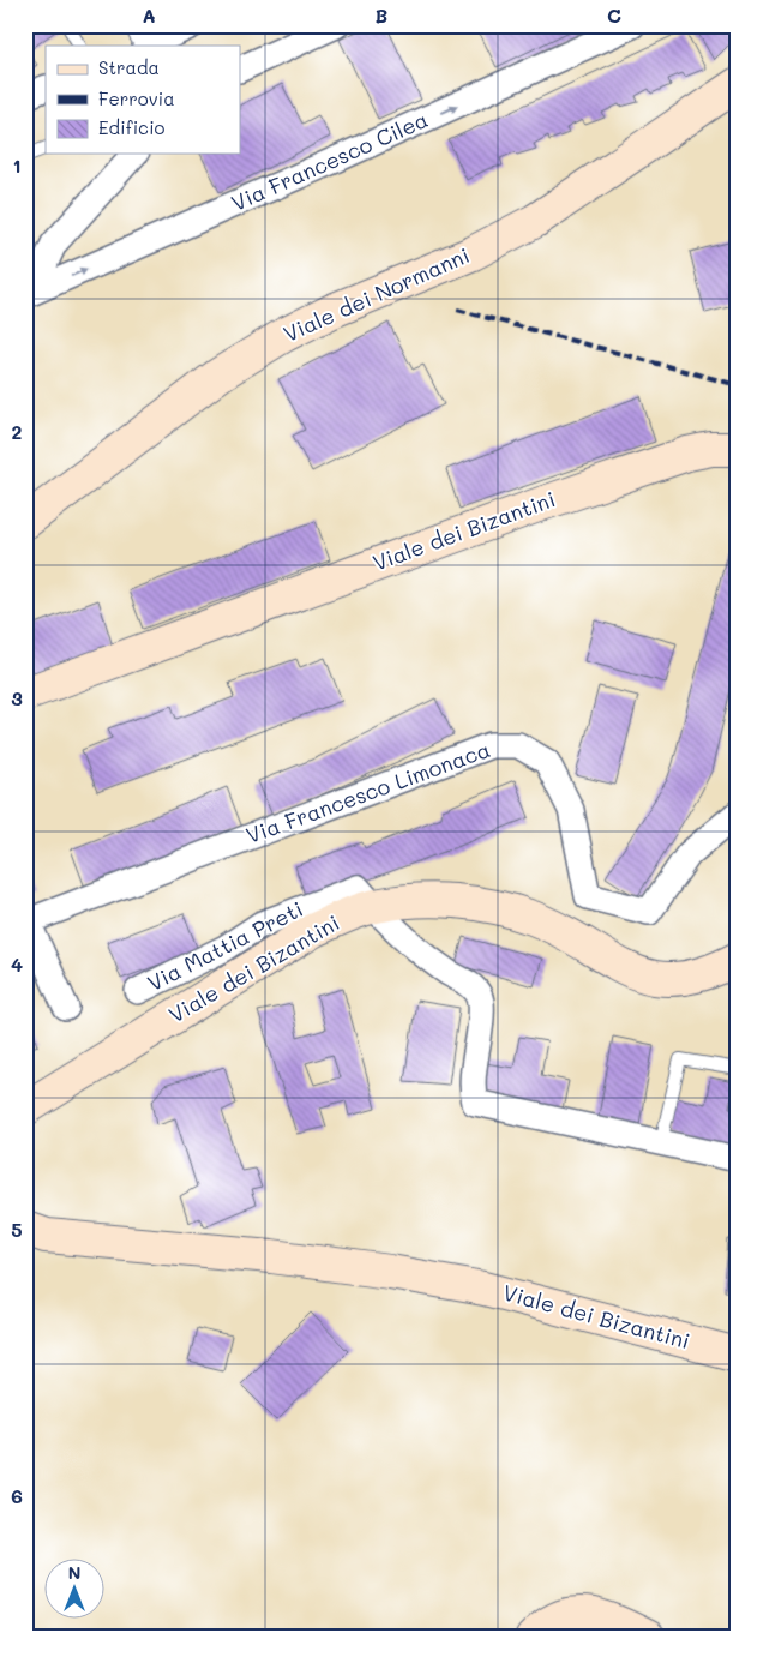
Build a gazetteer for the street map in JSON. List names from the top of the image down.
{
  "streets": {
    "street": [
      "Via Francesco Cilea",
      "Viale dei Normanni",
      "Viale dei Bizantini",
      "Via Francesco Limonaca",
      "Via Mattia Preti"
    ]
  },
  "crossings": [
    ["Viale dei Bizantini", "Via Mattia Preti"]
  ],
  "one_way": ["Via Francesco Cilea"],
  "legend": ["Strada", "Ferrovia", "Edificio"],
  "north": "top",
  "grid": {
    "columns": ["A", "B", "C"],
    "rows": [
      "1",
      "2",
      "3",
      "4",
      "5",
      "6"
    ]
  }
}
